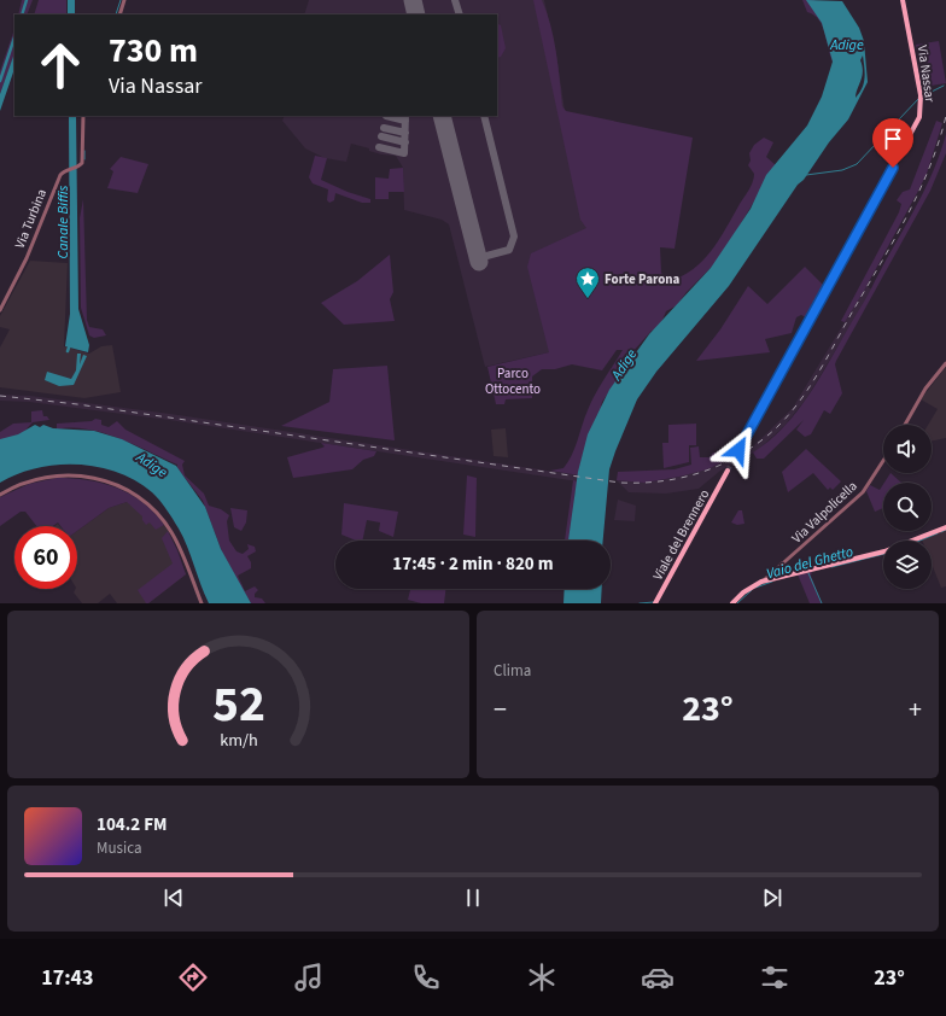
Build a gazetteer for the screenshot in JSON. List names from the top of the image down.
{
  "streets": {
    "main road": ["Via Nassar", "Via Valpolicella", "Viale del Brennero"],
    "street": ["Via Turbina"]
  },
  "water": ["Adige", "Canale Biffis", "Vaio del Ghetto"],
  "parks": ["Parco Ottocento"],
  "places": {
    "place": ["Forte Parona"]
  },
  "page": {
    "turn": ["730 m", "Via Nassar"],
    "limit": "60",
    "trip": "17:45 · 2 min · 820 m",
    "tile": "Clima",
    "heat": ["−", "23°", "+"],
    "song": ["104.2 FM", "Musica"],
    "tabs": ["17:43", "23°"],
    "gauge": ["52", "km/h"]
  }
}
